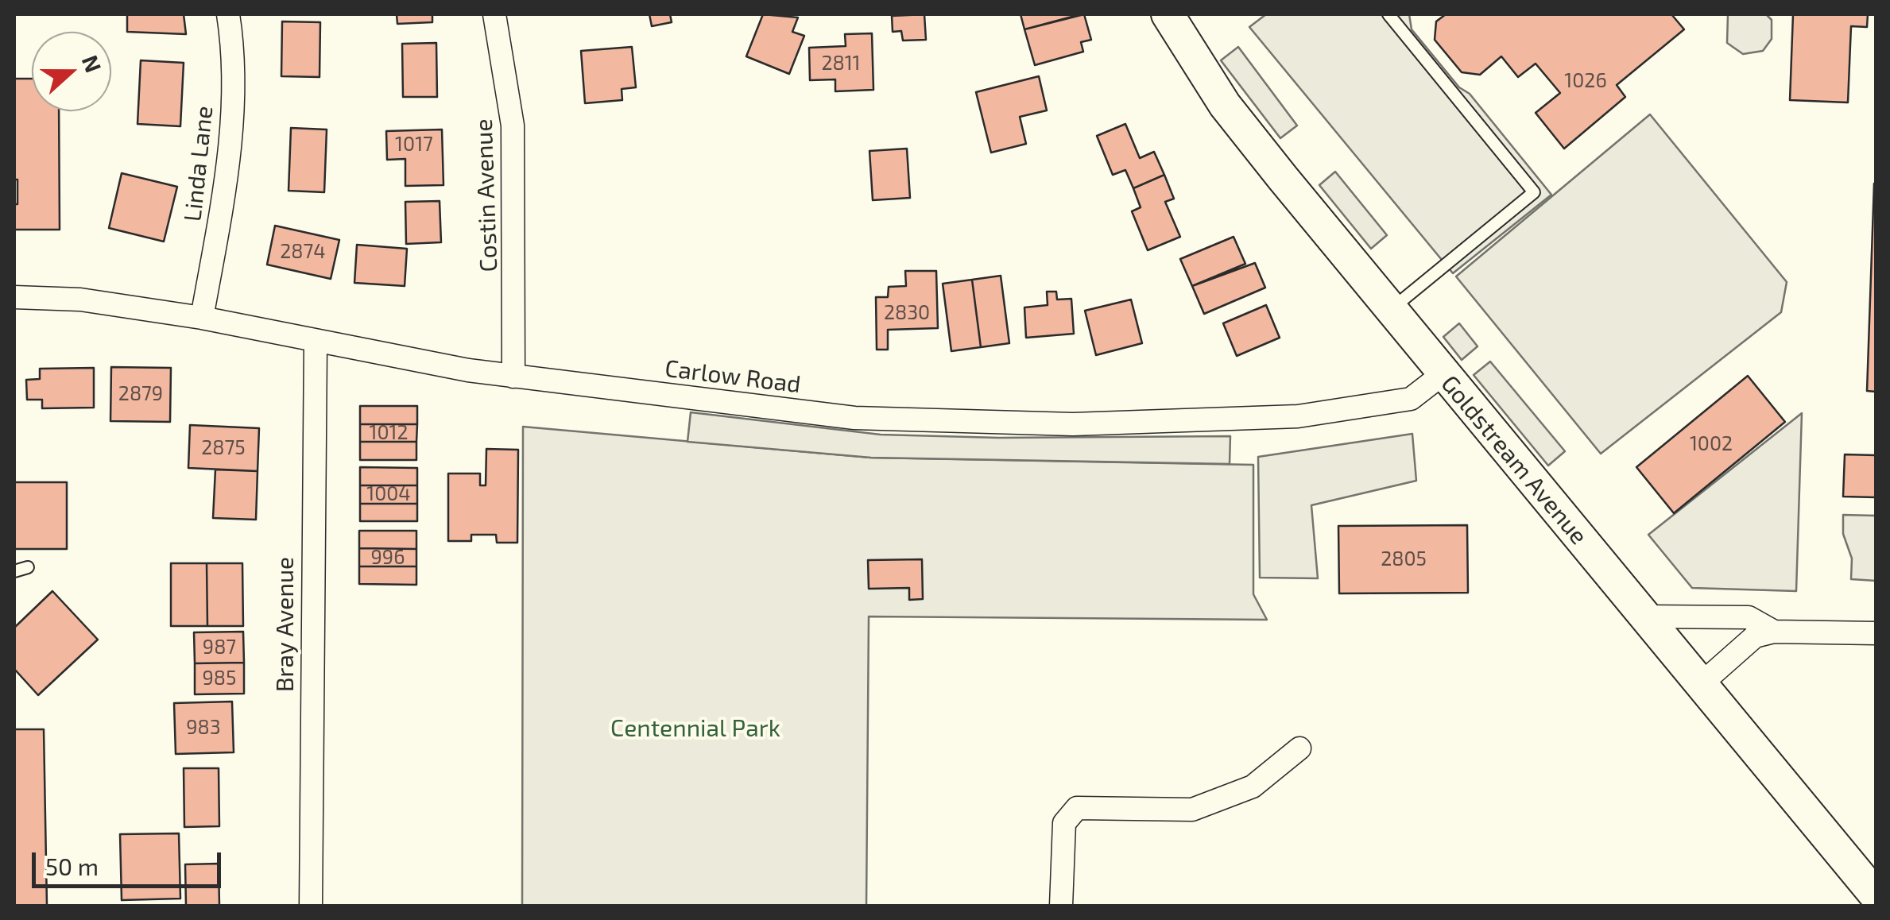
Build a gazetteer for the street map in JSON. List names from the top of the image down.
{
  "streets": {
    "main road": ["Goldstream Avenue"],
    "street": [
      "Linda Lane",
      "Costin Avenue",
      "Carlow Road",
      "Bray Avenue"
    ]
  },
  "crossings": [
    ["Linda Lane", "Carlow Road"],
    ["Costin Avenue", "Carlow Road"],
    ["Carlow Road", "Goldstream Avenue"],
    ["Carlow Road", "Bray Avenue"]
  ],
  "parks": ["Centennial Park"],
  "house_numbers": [
    "2811",
    "1026",
    "1017",
    "2874",
    "2830",
    "2879",
    "1012",
    "1002",
    "2875",
    "1004",
    "996",
    "2805",
    "987",
    "985",
    "983"
  ],
  "scale_bar": "50 m",
  "north": "right"
}
